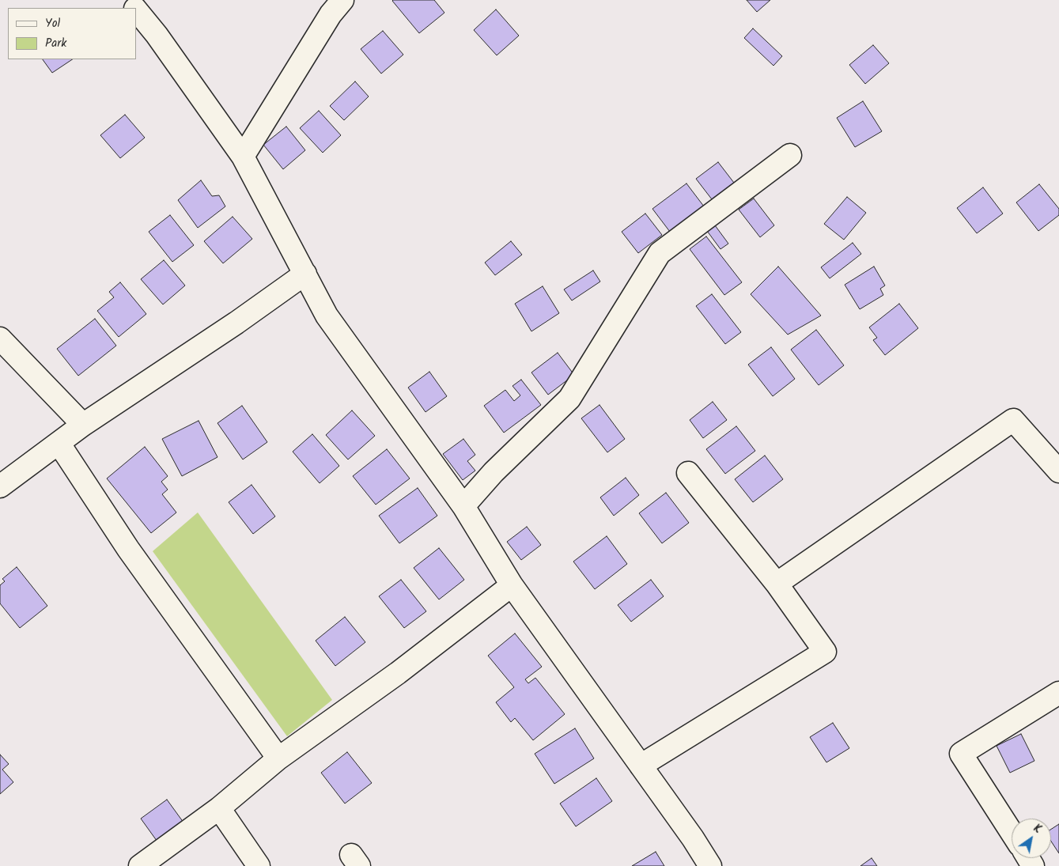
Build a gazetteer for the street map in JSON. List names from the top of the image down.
{
  "legend": ["Yol", "Park"],
  "north": "top right"
}
